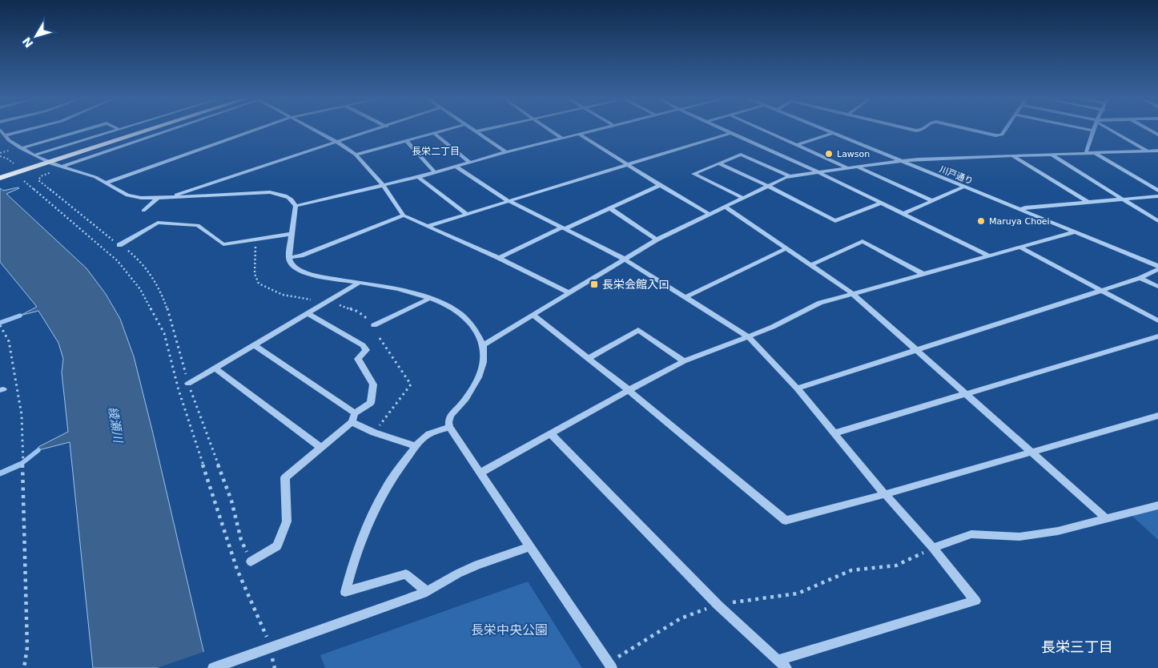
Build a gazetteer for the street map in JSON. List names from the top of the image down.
{
  "streets": {
    "street": ["川戸通り"]
  },
  "districts": ["長栄二丁目", "長栄三丁目"],
  "water": ["綾瀬川"],
  "parks": ["長栄中央公園"],
  "places": {
    "other": ["Lawson", "Maruya Choei"],
    "transit": ["長栄会館入口"]
  },
  "north": "bottom left"
}
